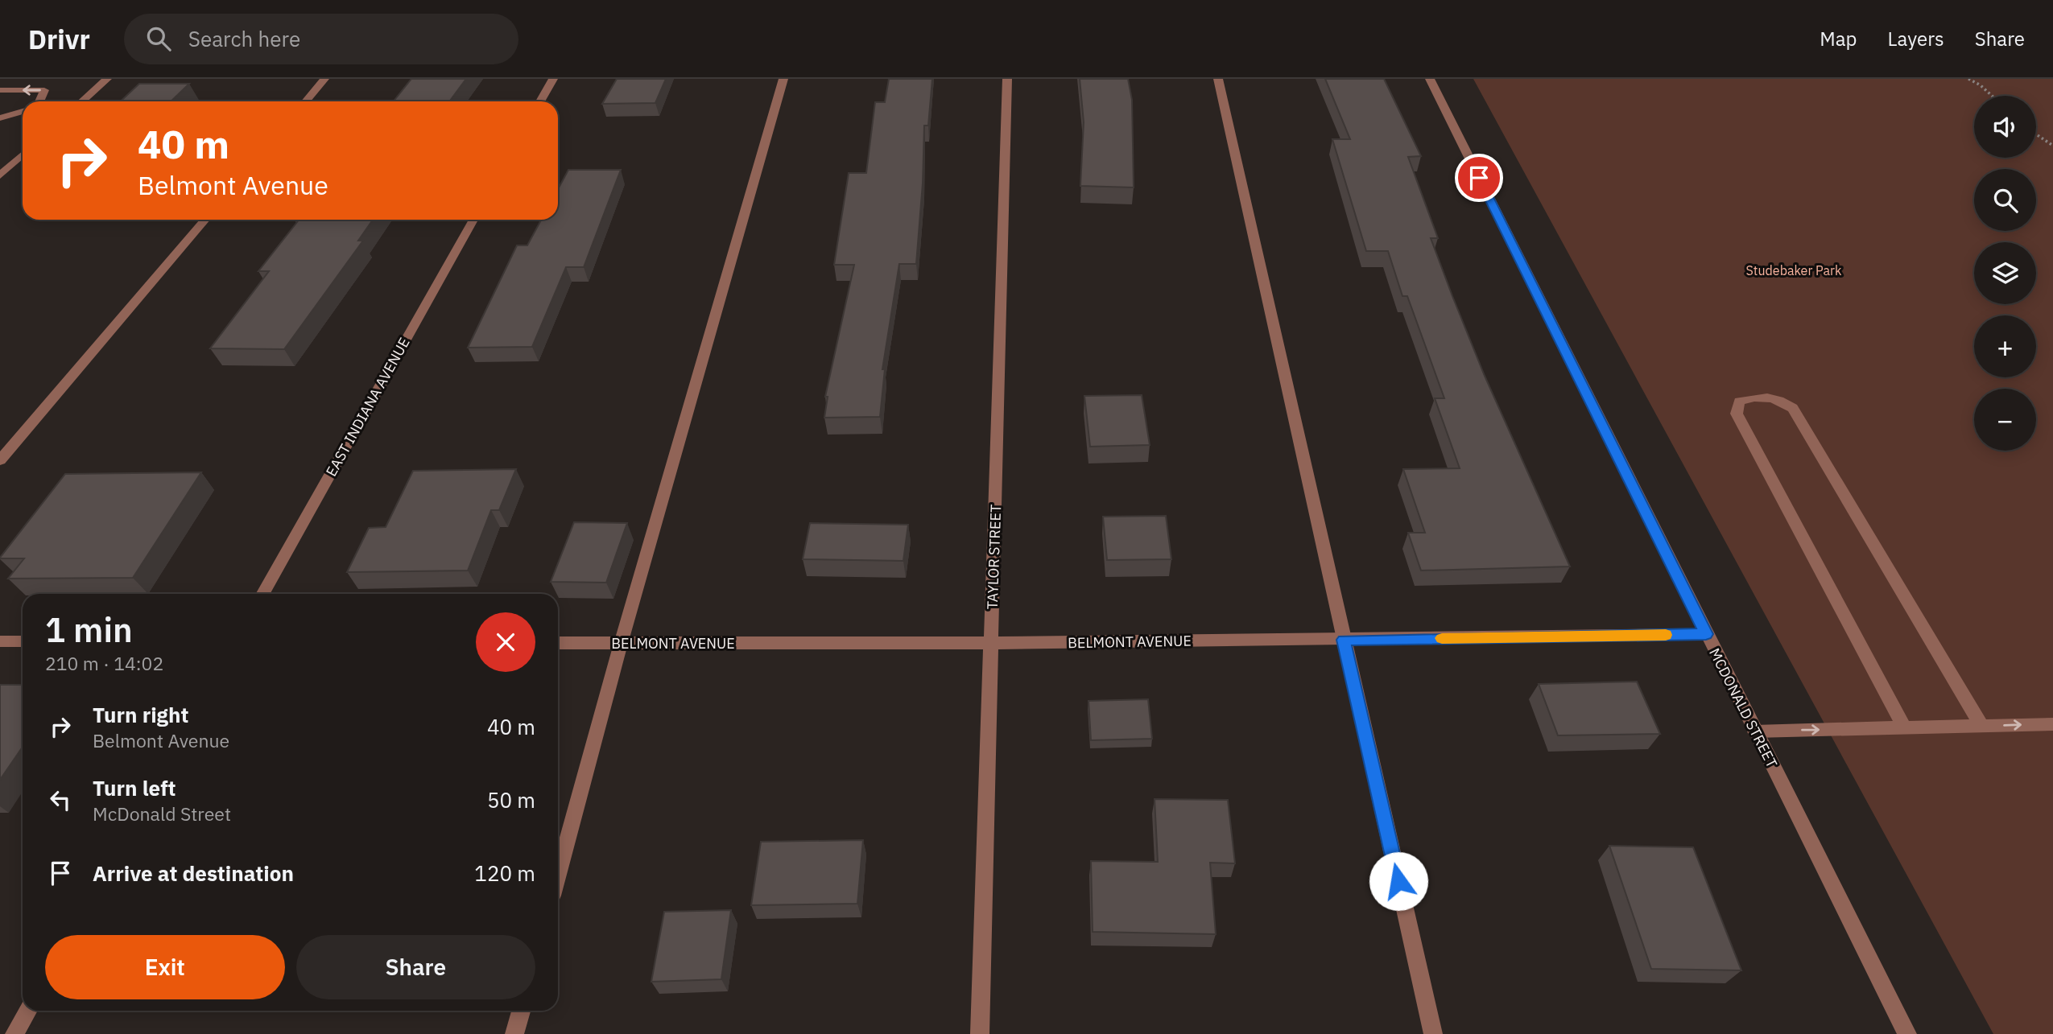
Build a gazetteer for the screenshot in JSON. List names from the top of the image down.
{
  "streets": {
    "street": [
      "EAST INDIANA AVENUE",
      "TAYLOR STREET",
      "BELMONT AVENUE",
      "MCDONALD STREET"
    ]
  },
  "crossings": [
    ["TAYLOR STREET", "BELMONT AVENUE"],
    ["BELMONT AVENUE", "MCDONALD STREET"]
  ],
  "parks": ["Studebaker Park"],
  "page": {
    "header": "Drivr",
    "search": "Search here",
    "nav": ["Map", "Layers", "Share"],
    "map_buttons": ["+", "−"],
    "turn": ["40 m", "Belmont Avenue"],
    "heading": ["1 min", "210 m · 14:02"],
    "list": [
      {
        "name": "Turn right",
        "note": "Belmont Avenue",
        "value": "40 m"
      },
      {
        "name": "Turn left",
        "note": "McDonald Street",
        "value": "50 m"
      },
      {
        "name": "Arrive at destination",
        "value": "120 m"
      }
    ],
    "buttons": ["Exit", "Share"]
  }
}
